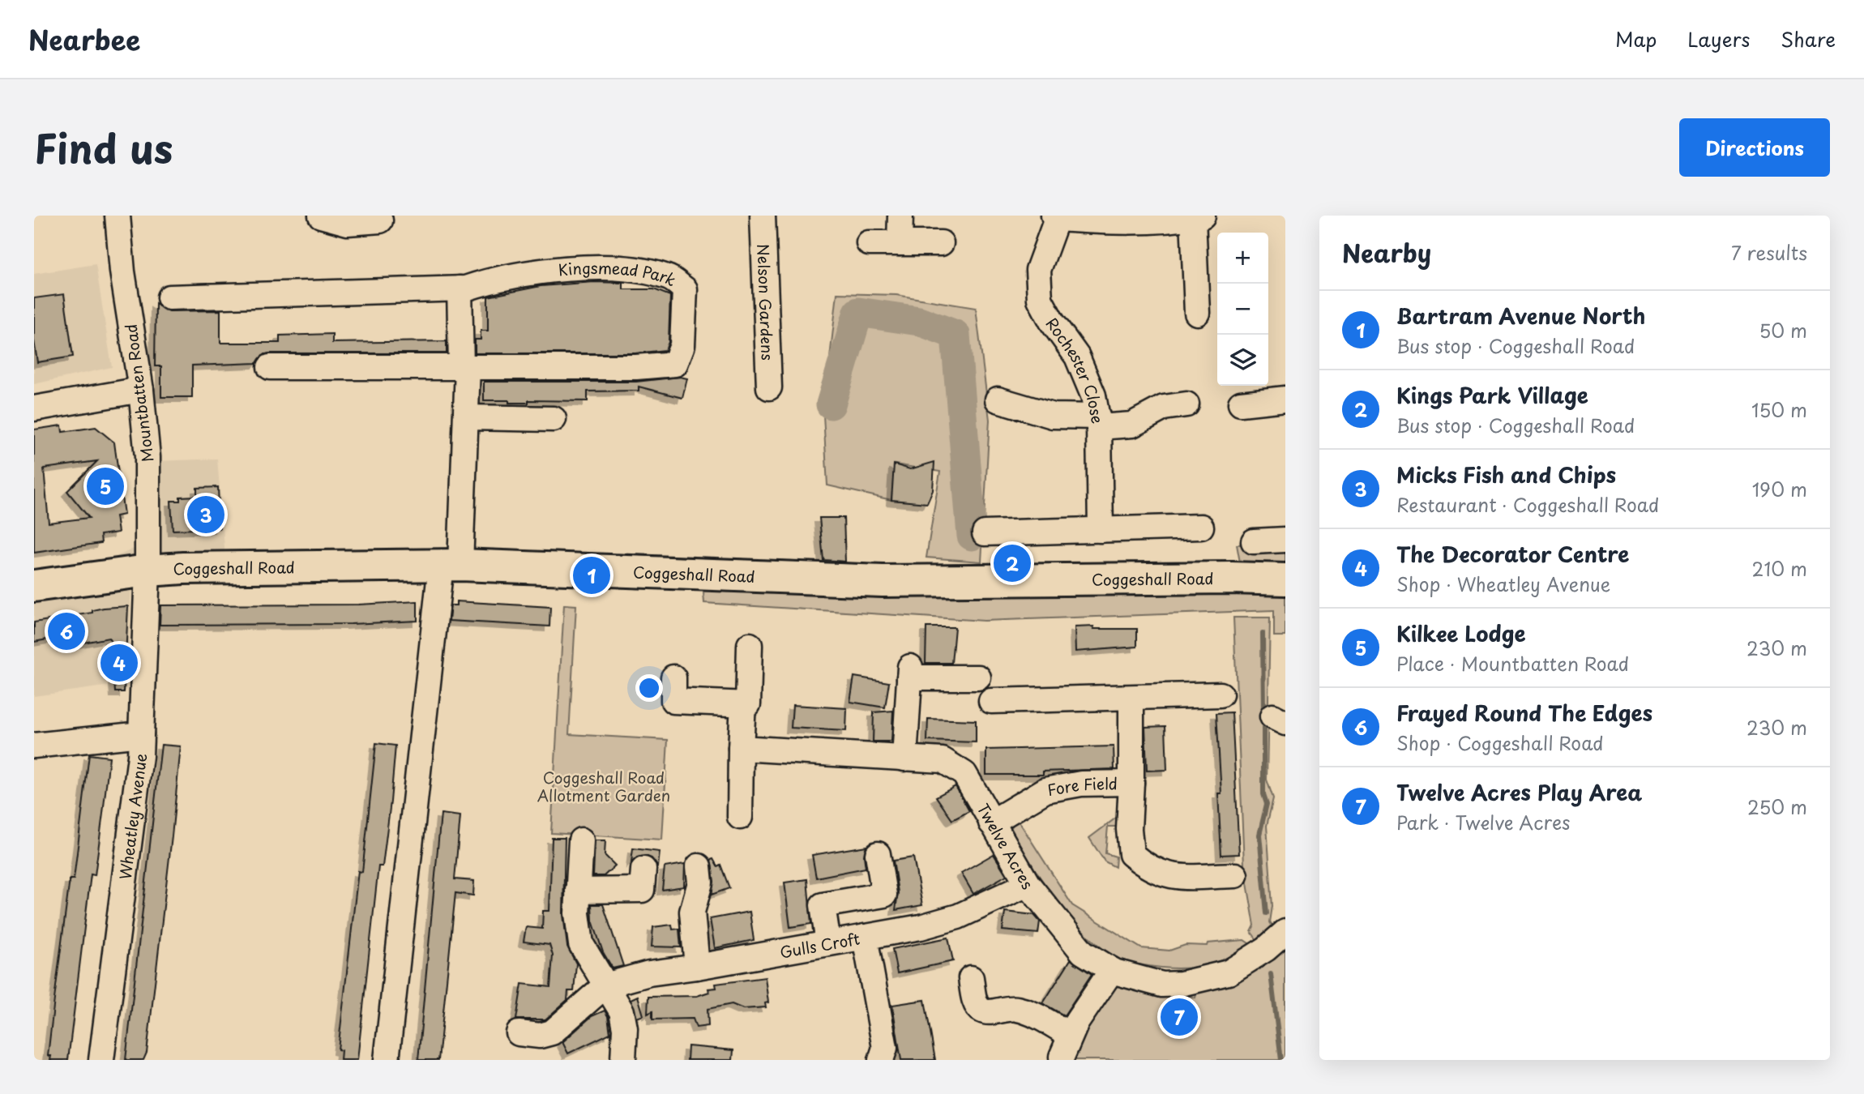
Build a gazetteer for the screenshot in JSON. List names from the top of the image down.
{
  "streets": {
    "main road": ["Coggeshall Road"],
    "street": [
      "Kingsmead Park",
      "Nelson Gardens",
      "Rochester Close",
      "Mountbatten Road",
      "Fore Field",
      "Wheatley Avenue",
      "Twelve Acres",
      "Gulls Croft"
    ]
  },
  "crossings": [
    ["Mountbatten Road", "Coggeshall Road"],
    ["Mountbatten Road", "Wheatley Avenue"],
    ["Coggeshall Road", "Wheatley Avenue"],
    ["Fore Field", "Twelve Acres"],
    ["Twelve Acres", "Gulls Croft"]
  ],
  "parks": ["Coggeshall Road Allotment Garden"],
  "page": {
    "header": "Nearbee",
    "nav": ["Map", "Layers", "Share"],
    "title": "Find us",
    "buttons": "Directions",
    "heading": ["Nearby", "7 results"],
    "map_buttons": ["+", "−"],
    "list": [
      {
        "mark": "1",
        "name": "Bartram Avenue North",
        "note": "Bus stop · Coggeshall Road",
        "value": "50 m"
      },
      {
        "mark": "2",
        "name": "Kings Park Village",
        "note": "Bus stop · Coggeshall Road",
        "value": "150 m"
      },
      {
        "mark": "3",
        "name": "Micks Fish and Chips",
        "note": "Restaurant · Coggeshall Road",
        "value": "190 m"
      },
      {
        "mark": "4",
        "name": "The Decorator Centre",
        "note": "Shop · Wheatley Avenue",
        "value": "210 m"
      },
      {
        "mark": "5",
        "name": "Kilkee Lodge",
        "note": "Place · Mountbatten Road",
        "value": "230 m"
      },
      {
        "mark": "6",
        "name": "Frayed Round The Edges",
        "note": "Shop · Coggeshall Road",
        "value": "230 m"
      },
      {
        "mark": "7",
        "name": "Twelve Acres Play Area",
        "note": "Park · Twelve Acres",
        "value": "250 m"
      }
    ],
    "pins": [
      "5",
      "3",
      "2",
      "1",
      "6",
      "4",
      "7"
    ]
  }
}
